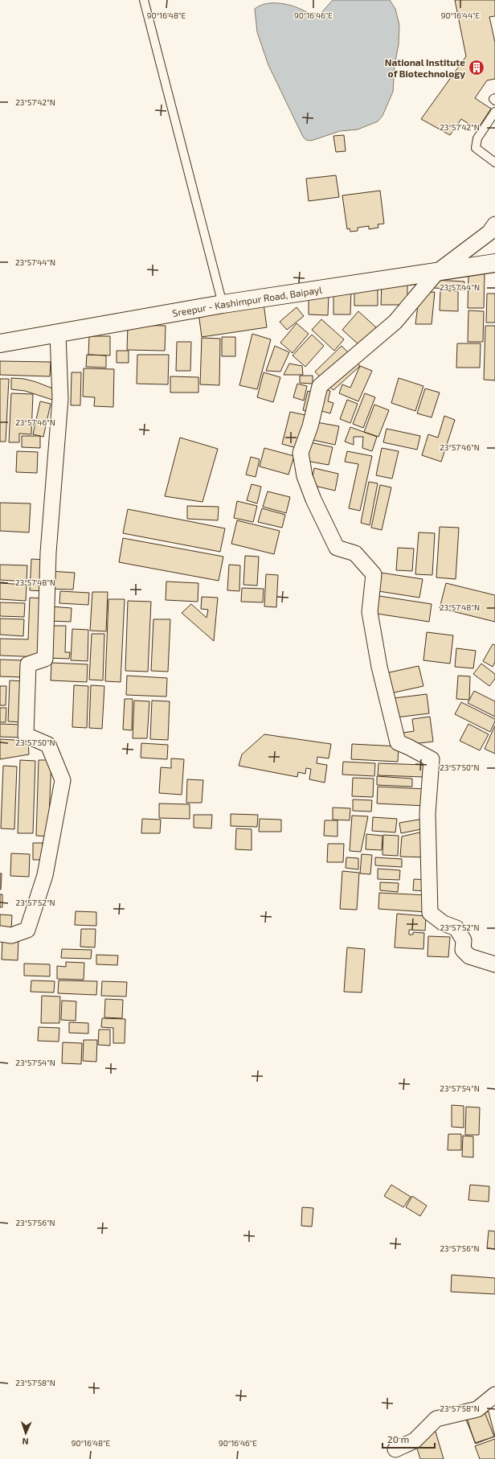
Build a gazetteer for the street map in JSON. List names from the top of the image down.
{
  "streets": {
    "street": ["Sreepur - Kashimpur Road, Baipayl"]
  },
  "places": {
    "building": ["National Institute of Biotechnology"]
  },
  "scale_bar": "20 m",
  "north": "bottom",
  "coordinates": [
    "90°16'48\"E",
    "90°16'46\"E",
    "90°16'44\"E",
    "23°57'42\"N",
    "23°57'44\"N",
    "23°57'46\"N",
    "23°57'48\"N",
    "23°57'50\"N",
    "23°57'52\"N",
    "23°57'54\"N",
    "23°57'56\"N",
    "23°57'58\"N"
  ]
}
